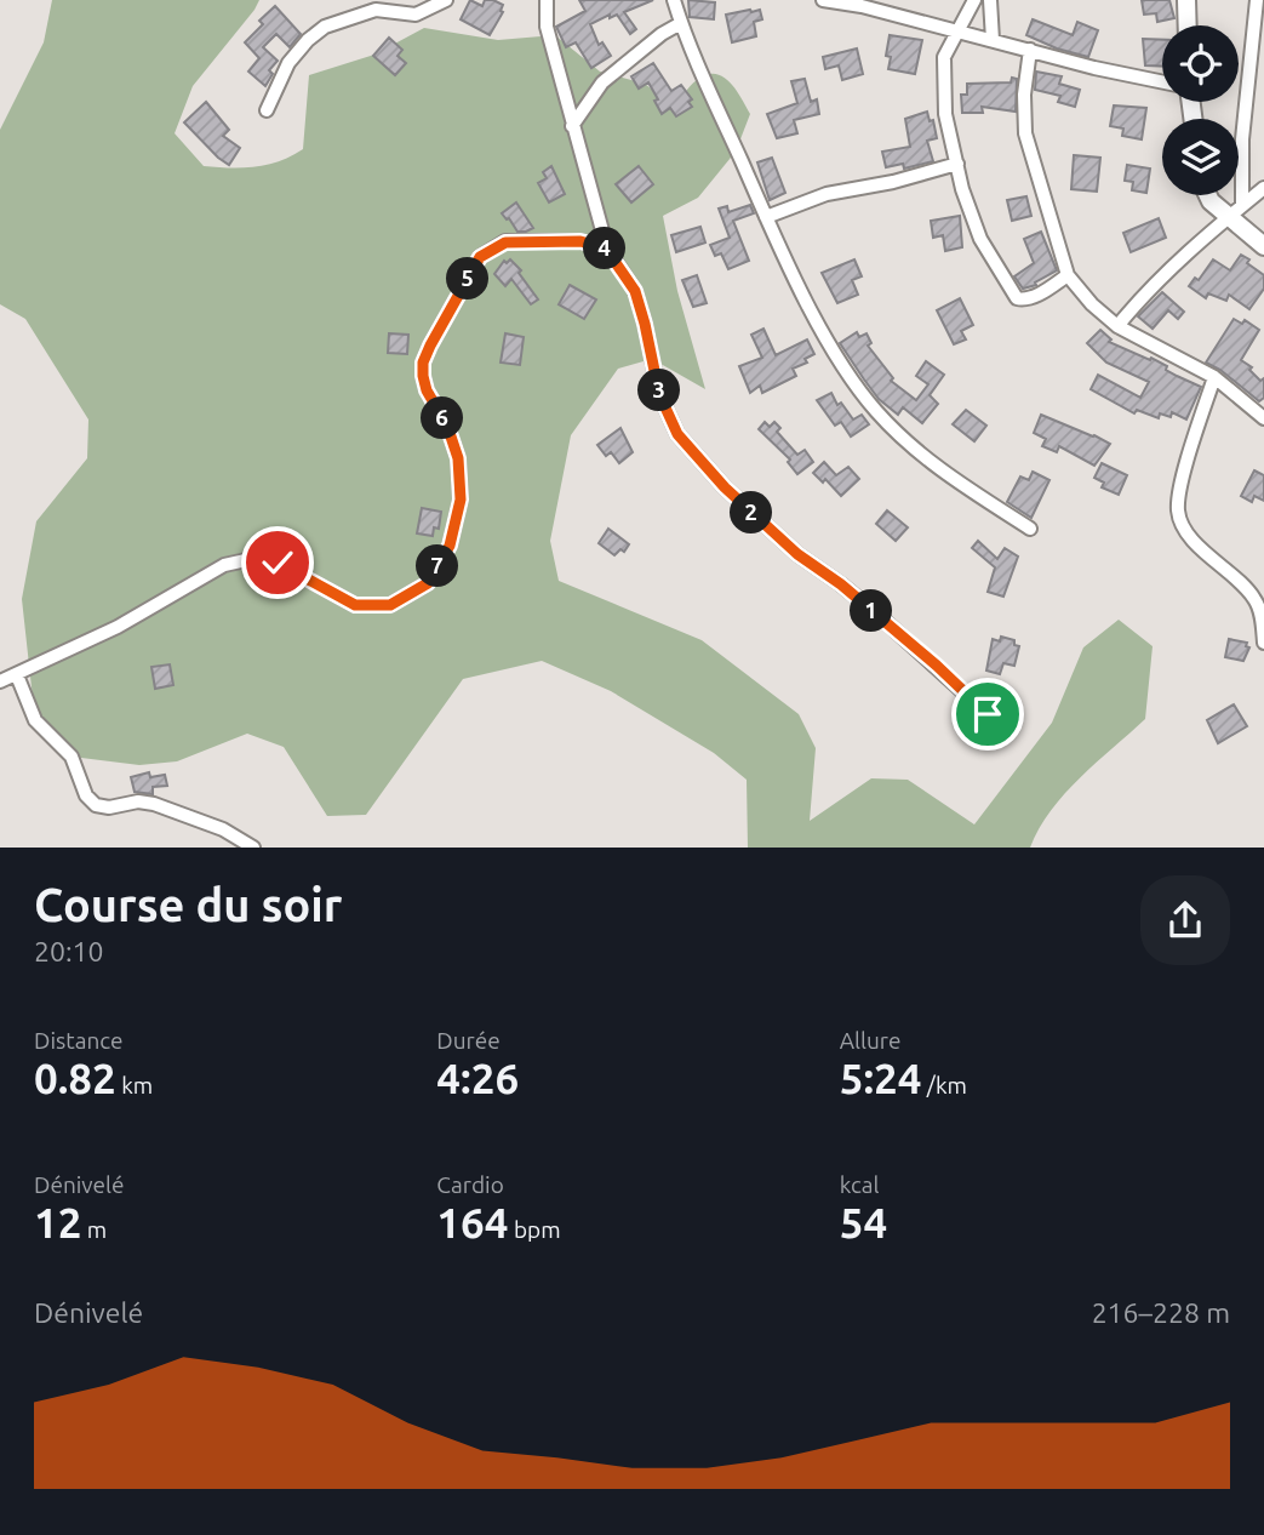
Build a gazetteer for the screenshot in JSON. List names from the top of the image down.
{
  "page": {
    "pins": [
      "4",
      "5",
      "3",
      "6",
      "2",
      "7",
      "1"
    ],
    "heading": ["Course du soir", "20:10"],
    "stats": [
      ["Distance", "0.82 km"],
      ["Durée", "4:26"],
      ["Allure", "5:24 /km"],
      ["Dénivelé", "12 m"],
      ["Cardio", "164 bpm"],
      ["kcal", "54"]
    ],
    "chart": ["Dénivelé", "216–228 m"]
  }
}
